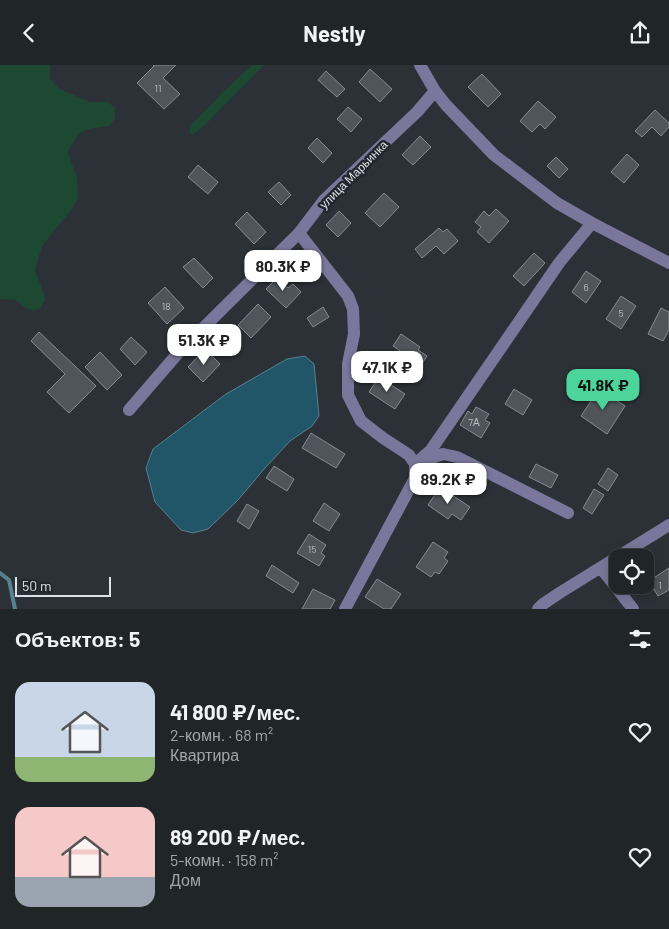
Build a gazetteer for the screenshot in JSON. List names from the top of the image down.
{
  "streets": {
    "street": ["улица Марьинка"]
  },
  "house_numbers": [
    "11",
    "6",
    "18",
    "5",
    "7А",
    "15",
    "1"
  ],
  "scale_bar": "50 m",
  "page": {
    "header": "Nestly",
    "price": [
      "80.3K ₽",
      "51.3K ₽",
      "47.1K ₽",
      "41.8K ₽",
      "89.2K ₽"
    ],
    "scale": "50 m",
    "heading": "Объектов: 5",
    "list": [
      {
        "name": "41 800 ₽/мес.",
        "note": "2-комн. · 68 m² · Квартира"
      },
      {
        "name": "89 200 ₽/мес.",
        "note": "5-комн. · 158 m² · Дом"
      }
    ]
  }
}
